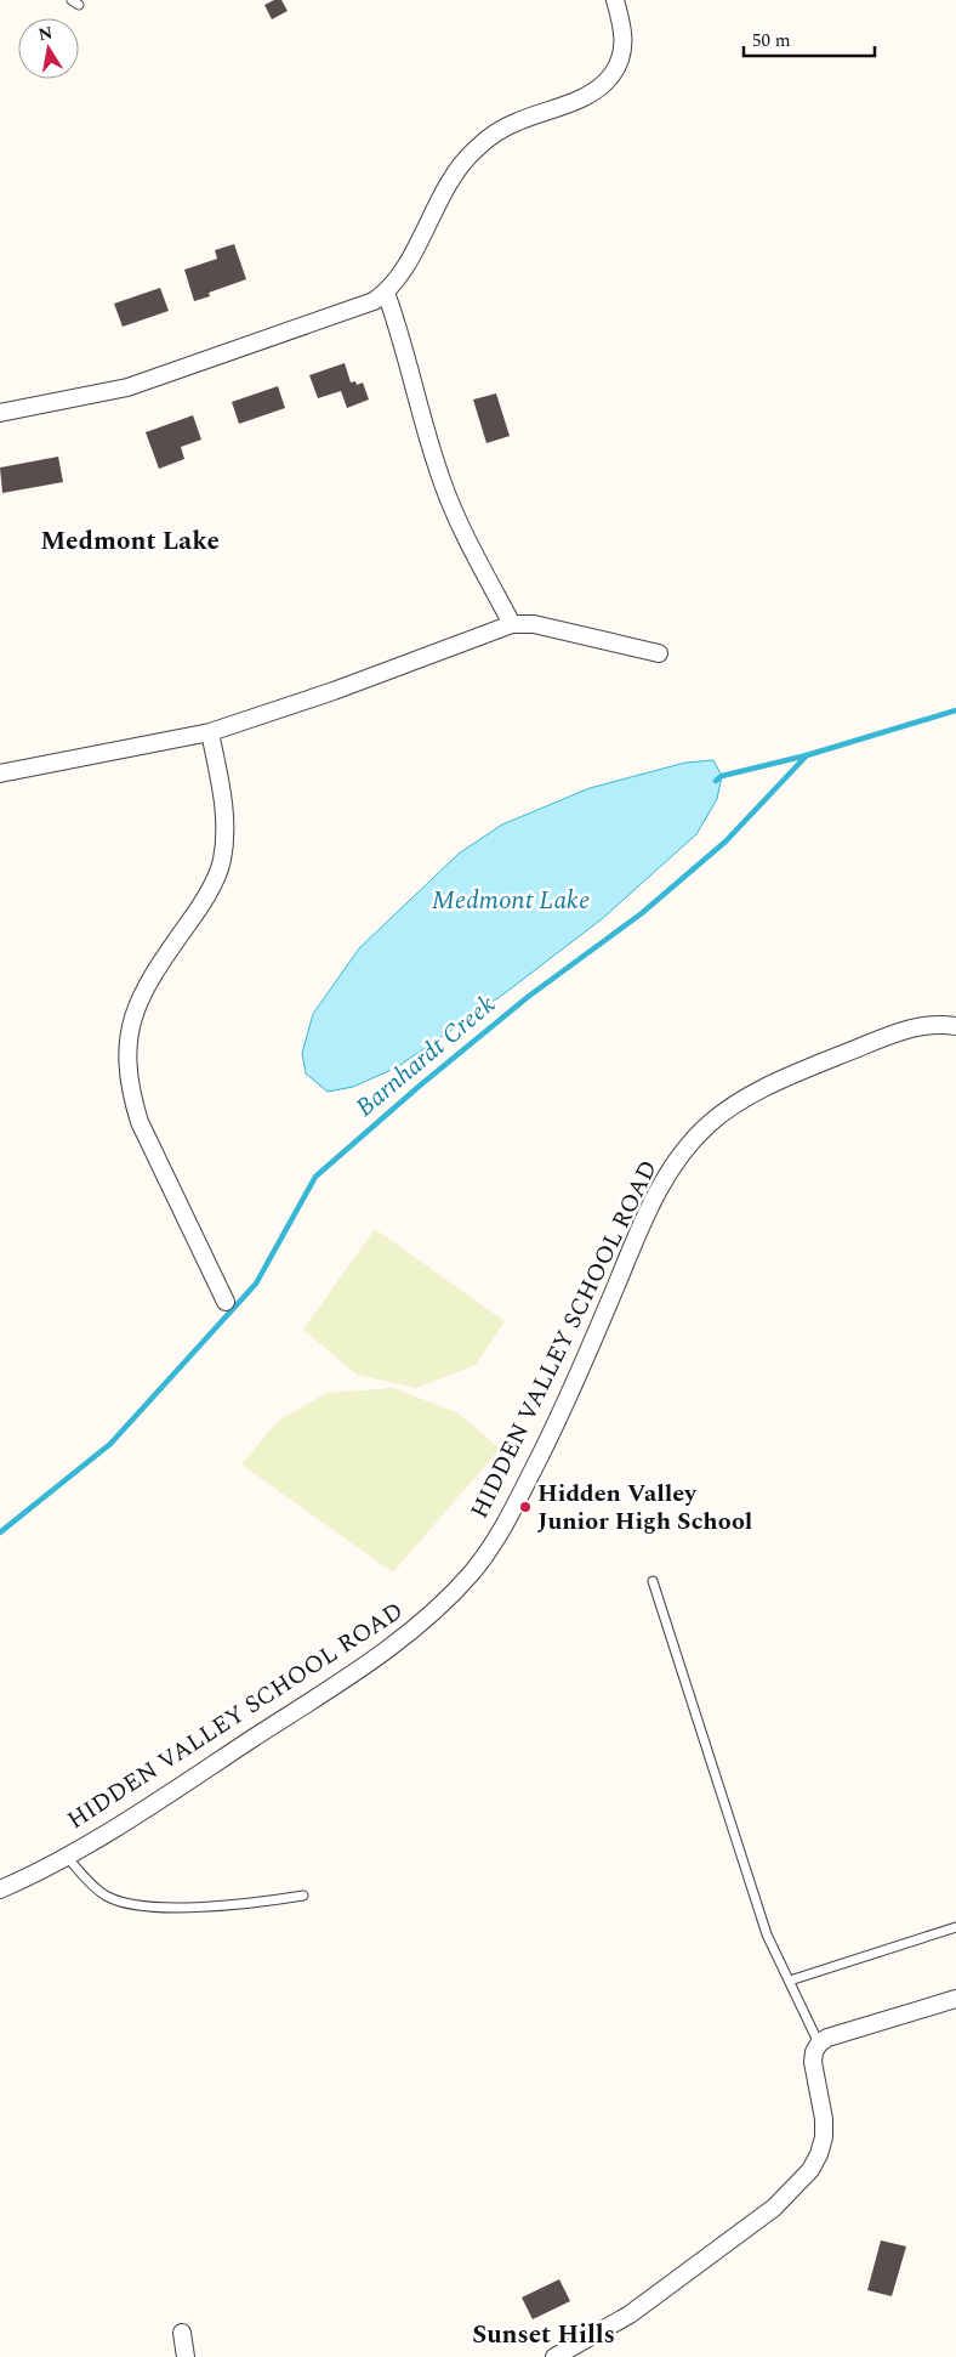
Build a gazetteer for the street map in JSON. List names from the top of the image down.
{
  "streets": {
    "street": ["HIDDEN VALLEY SCHOOL ROAD"]
  },
  "districts": ["Medmont Lake", "Sunset Hills"],
  "water": ["Medmont Lake", "Barnhardt Creek"],
  "places": ["Hidden Valley Junior High School"],
  "scale_bar": "50 m",
  "north": "top"
}
